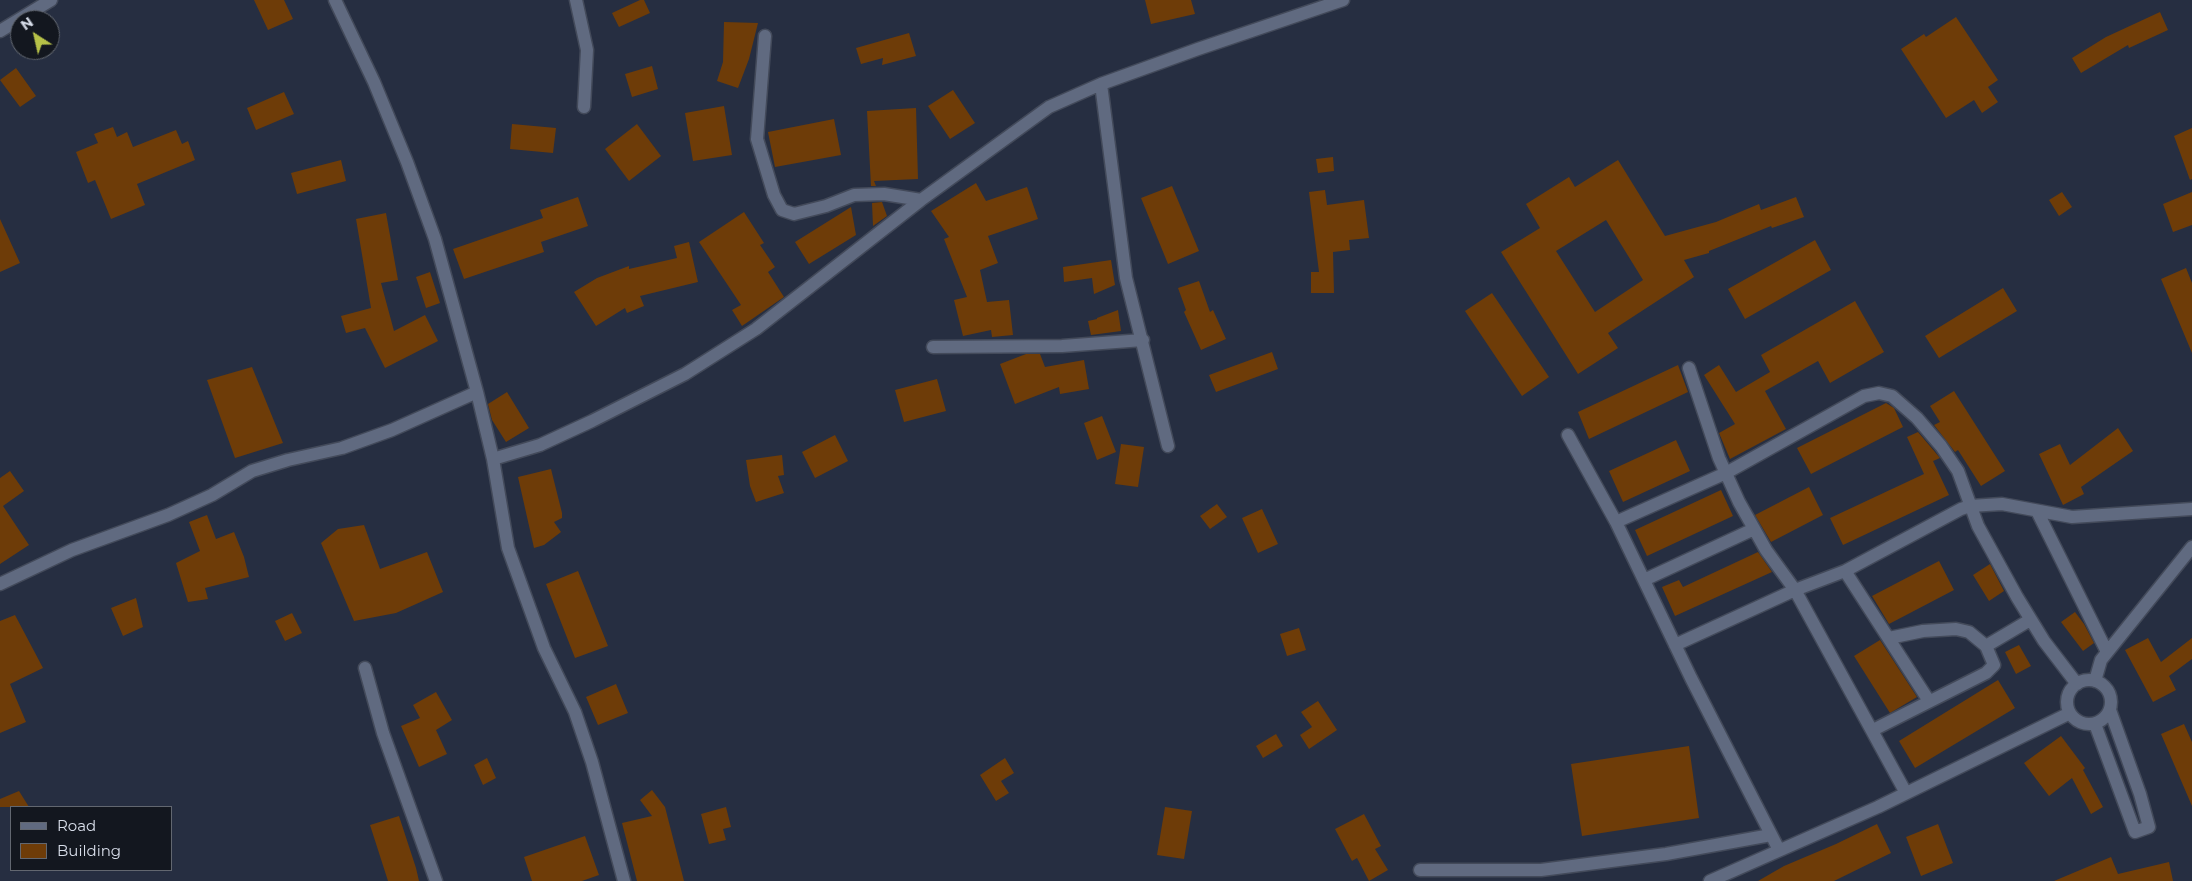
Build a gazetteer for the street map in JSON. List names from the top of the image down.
{
  "legend": ["Road", "Building"],
  "north": "top left"
}
